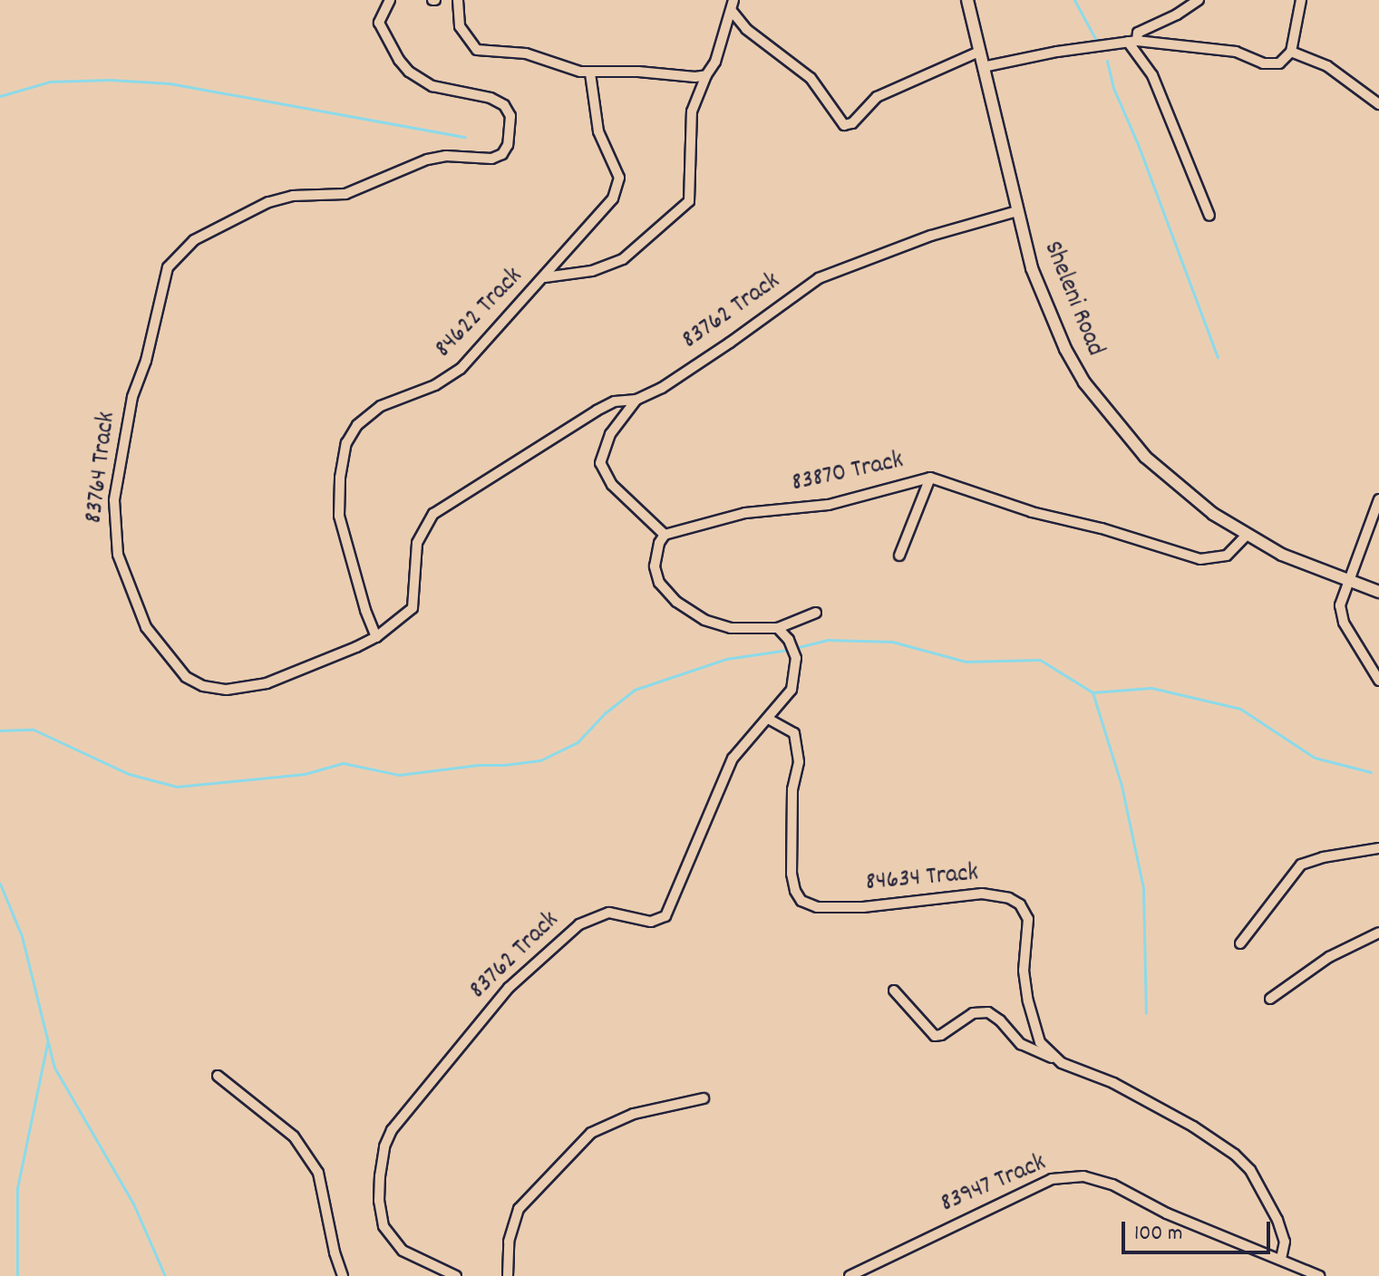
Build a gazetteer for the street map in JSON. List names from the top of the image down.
{
  "streets": {
    "street": [
      "Sheleni Road",
      "83762 Track",
      "84622 Track",
      "83764 Track",
      "83870 Track",
      "84634 Track",
      "83947 Track"
    ]
  },
  "crossings": [
    ["Sheleni Road", "83762 Track"],
    ["Sheleni Road", "83870 Track"],
    ["83762 Track", "83764 Track"],
    ["83762 Track", "83870 Track"],
    ["83762 Track", "84634 Track"],
    ["84622 Track", "83764 Track"]
  ],
  "scale_bar": "100 m"
}
